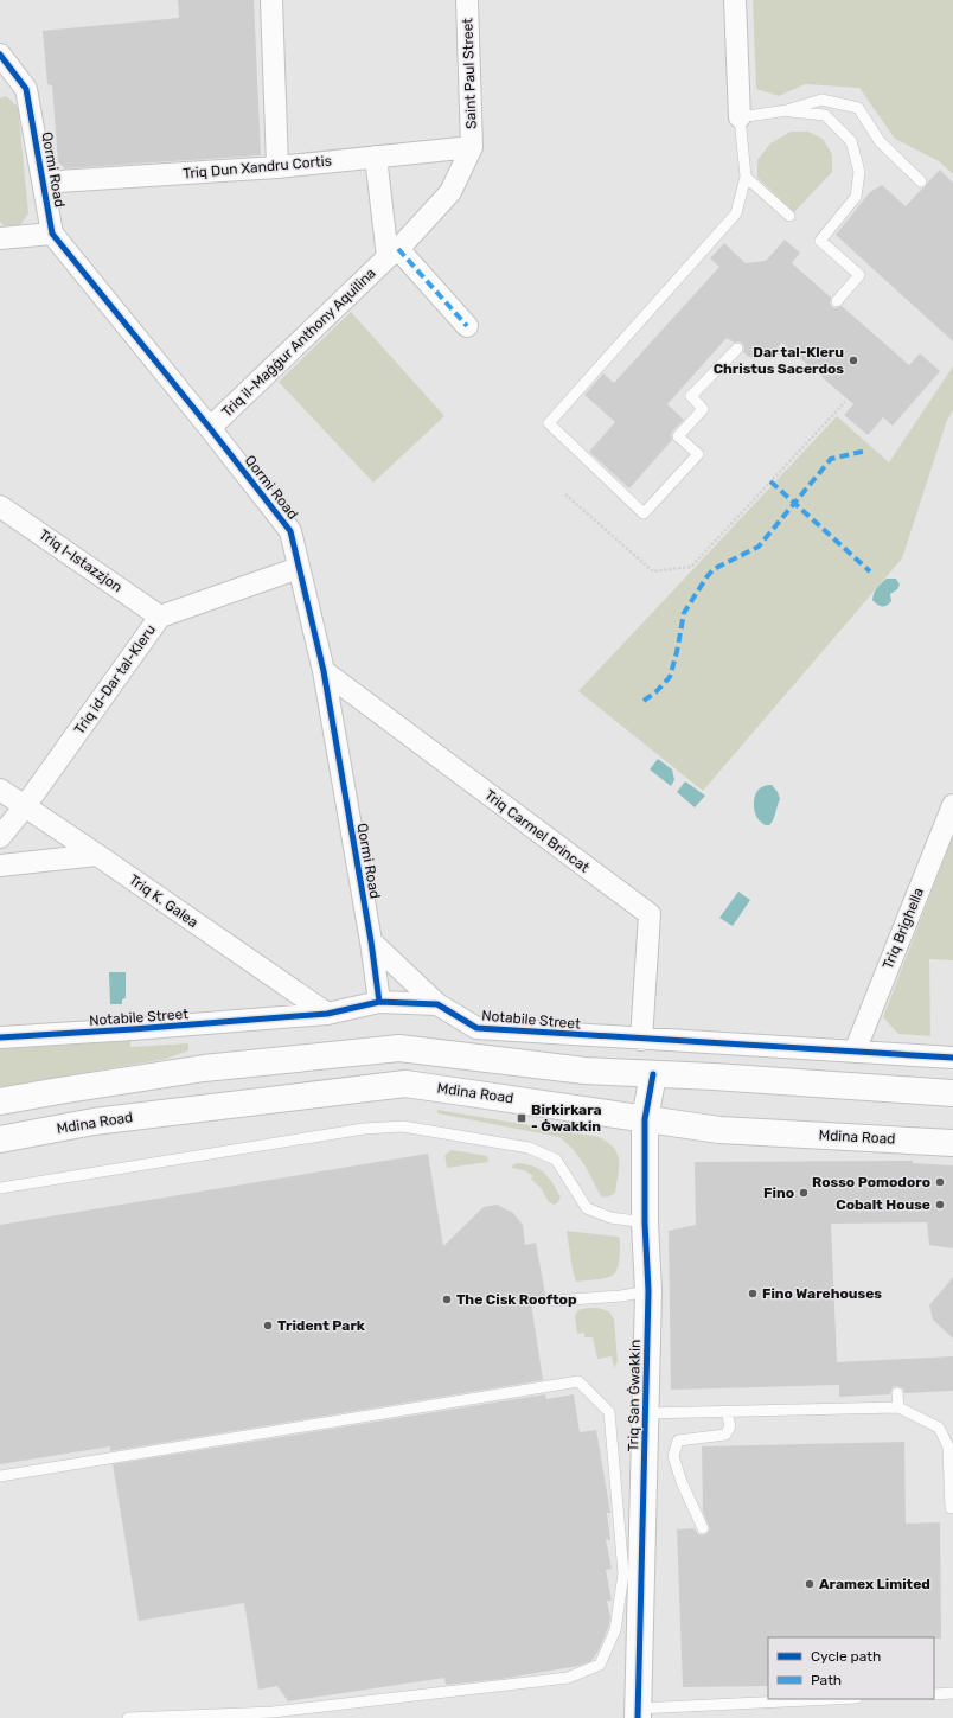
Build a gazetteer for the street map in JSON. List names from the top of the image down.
{
  "streets": {
    "main road": ["Mdina Road", "Triq San Ġwakkin"],
    "street": [
      "Saint Paul Street",
      "Triq Dun Xandru Cortis",
      "Qormi Road",
      "Triq il-Maġġur Anthony Aquilina",
      "Triq l-Istazzjon",
      "Triq id-Dar tal-Kleru",
      "Triq Carmel Brincat",
      "Triq K. Galea",
      "Triq Brigħella",
      "Notabile Street"
    ]
  },
  "crossings": [
    ["Saint Paul Street", "Triq Dun Xandru Cortis"],
    ["Saint Paul Street", "Triq il-Maġġur Anthony Aquilina"],
    ["Triq Dun Xandru Cortis", "Qormi Road"],
    ["Triq Dun Xandru Cortis", "Triq il-Maġġur Anthony Aquilina"],
    ["Qormi Road", "Triq il-Maġġur Anthony Aquilina"],
    ["Qormi Road", "Triq id-Dar tal-Kleru"],
    ["Qormi Road", "Triq Carmel Brincat"],
    ["Qormi Road", "Notabile Street"],
    ["Triq l-Istazzjon", "Triq id-Dar tal-Kleru"],
    ["Triq id-Dar tal-Kleru", "Triq K. Galea"],
    ["Triq Carmel Brincat", "Notabile Street"],
    ["Triq K. Galea", "Notabile Street"],
    ["Triq Brigħella", "Notabile Street"],
    ["Mdina Road", "Triq San Ġwakkin"]
  ],
  "places": {
    "other": [
      "Dar tal-Kleru Christus Sacerdos",
      "Rosso Pomodoro",
      "Fino",
      "Cobalt House",
      "Fino Warehouses",
      "The Cisk Rooftop",
      "Trident Park",
      "Aramex Limited"
    ],
    "transit": ["Birkirkara - Ġwakkin"]
  },
  "legend": ["Cycle path", "Path"]
}
